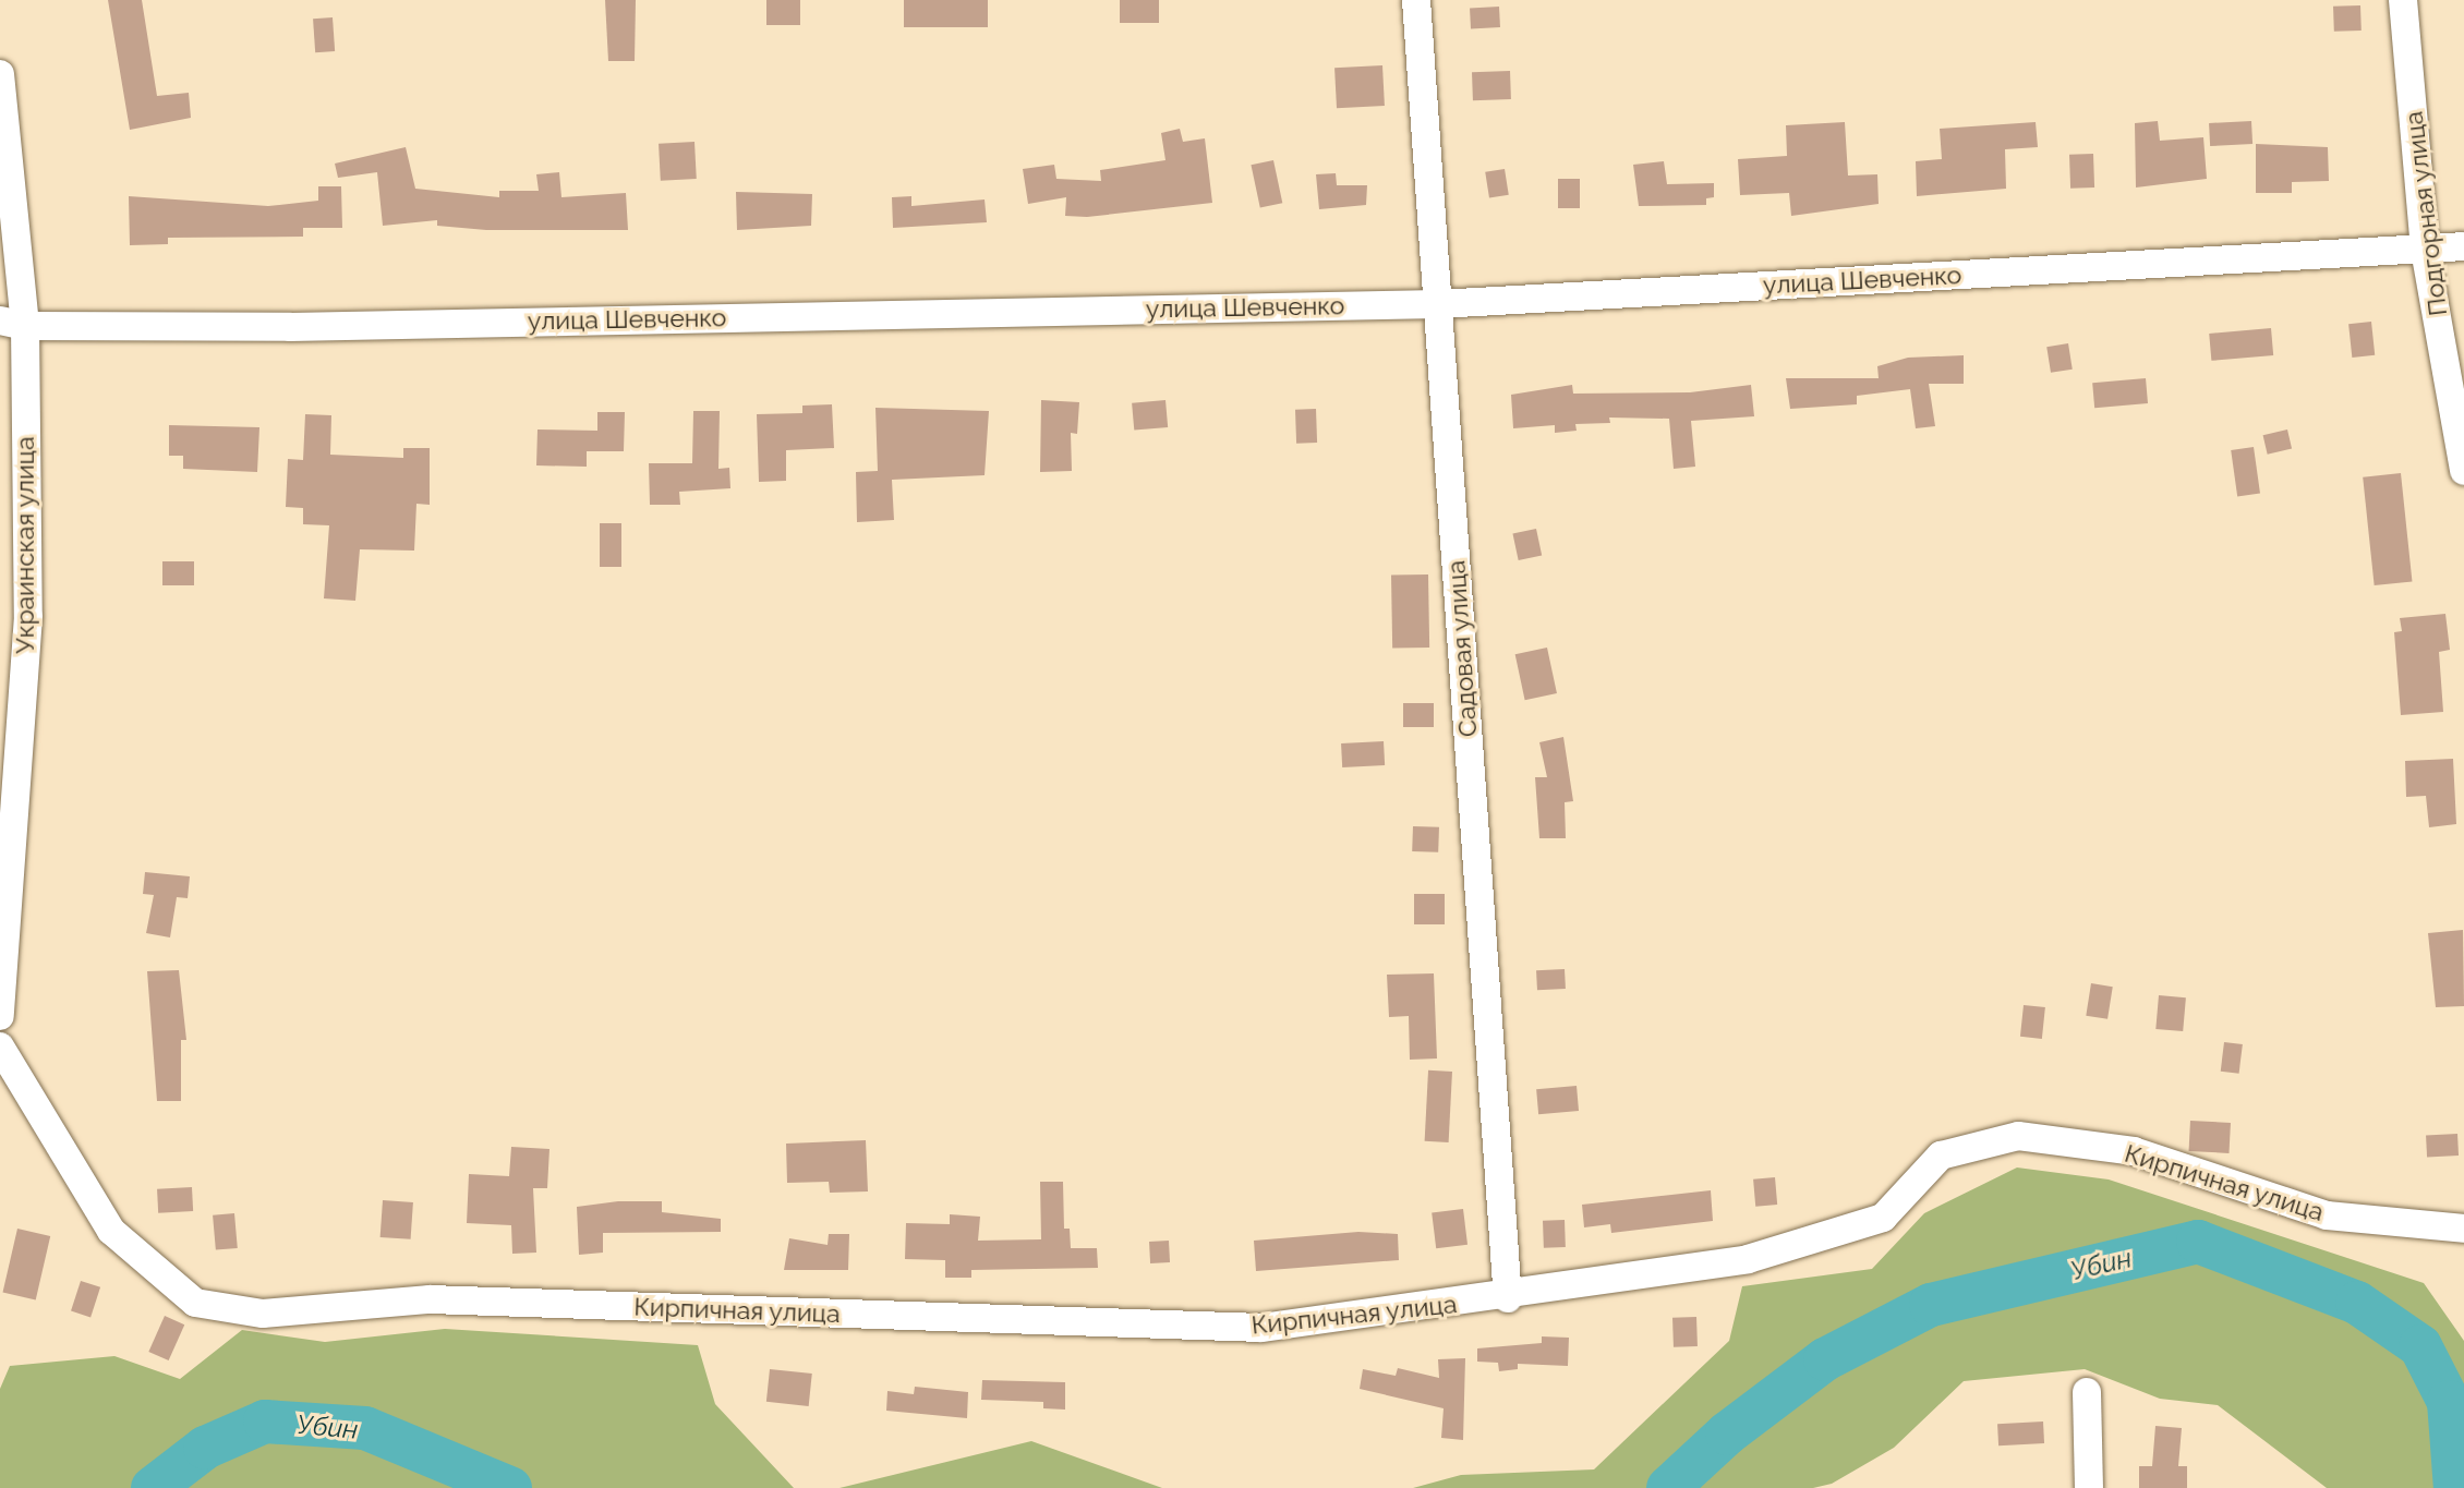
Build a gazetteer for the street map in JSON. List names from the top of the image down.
{
  "streets": {
    "street": [
      "Подгорная улица",
      "улица Шевченко",
      "Украинская улица",
      "Садовая улица",
      "Кирпичная улица"
    ]
  },
  "crossings": [
    ["Подгорная улица", "улица Шевченко"],
    ["улица Шевченко", "Украинская улица"],
    ["улица Шевченко", "Садовая улица"],
    ["Садовая улица", "Кирпичная улица"]
  ],
  "water": ["Убин"]
}
